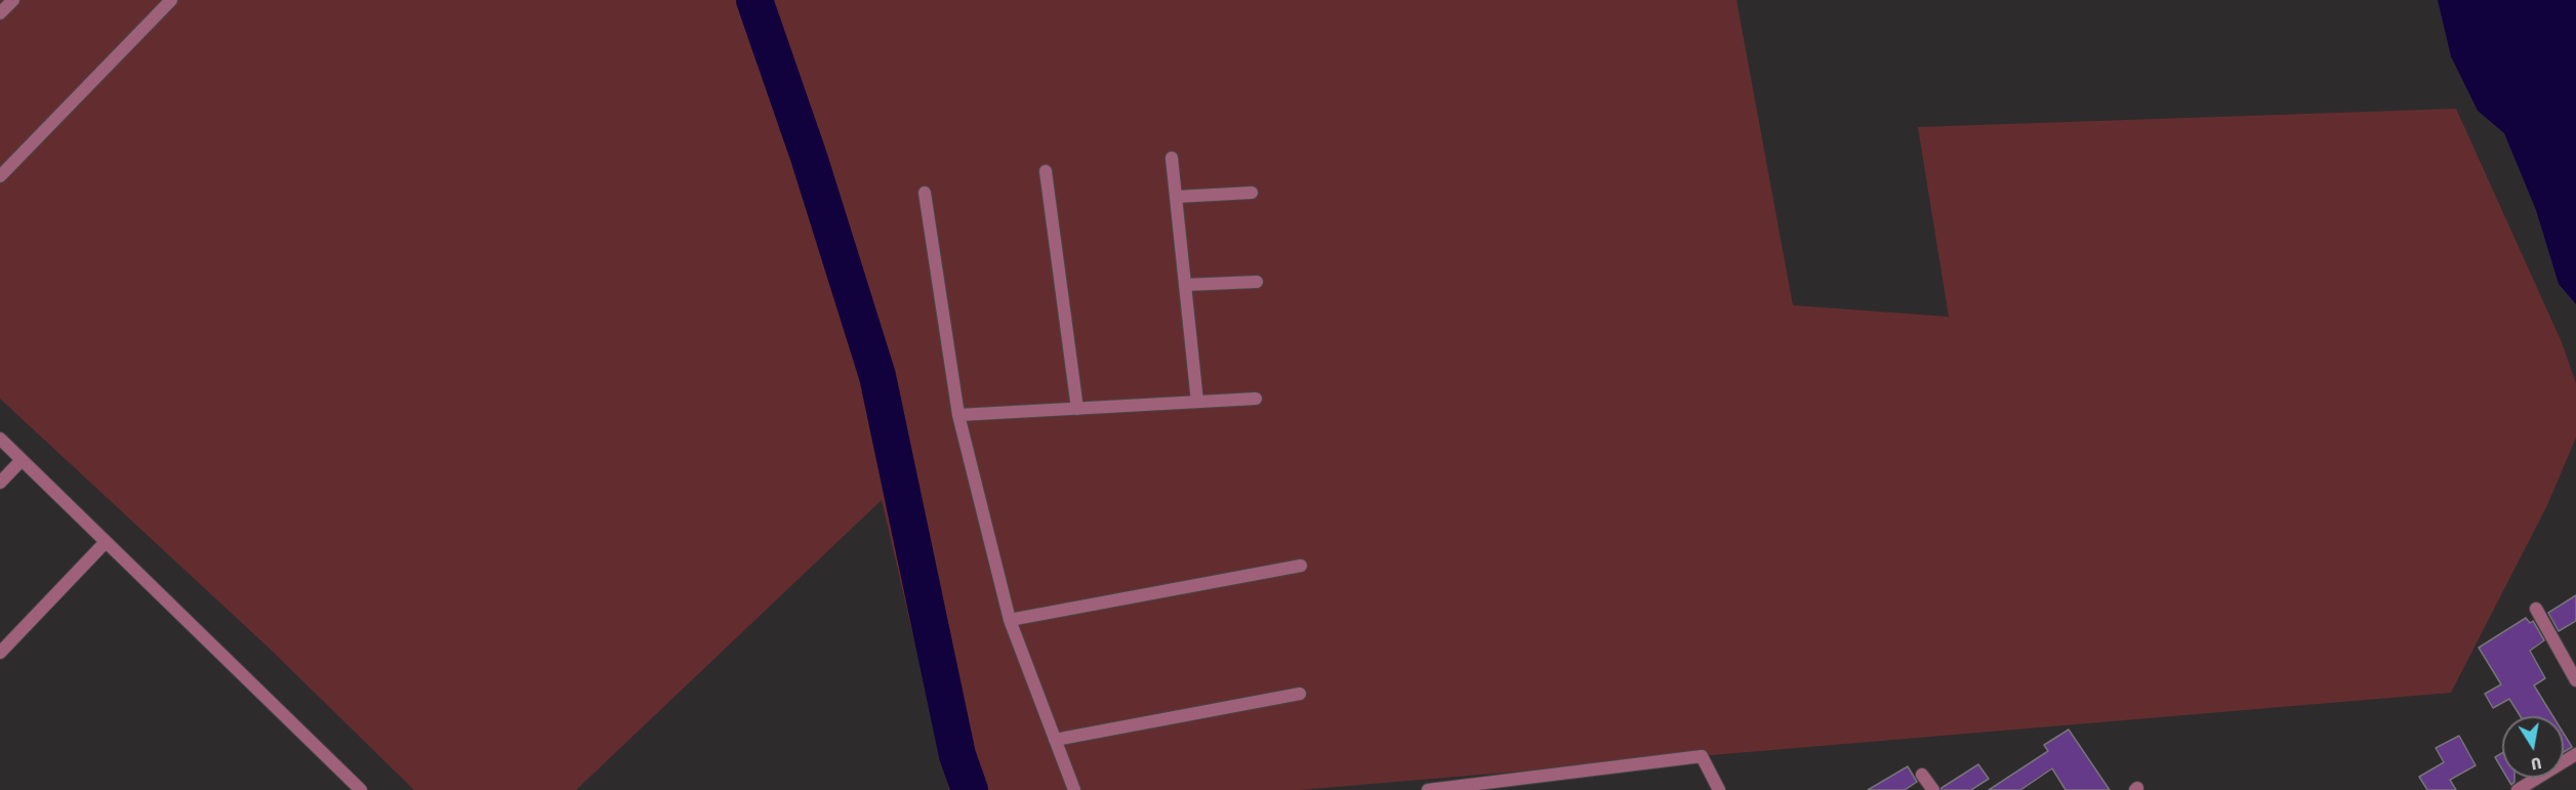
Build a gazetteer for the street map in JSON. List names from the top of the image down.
{
  "north": "bottom"
}
